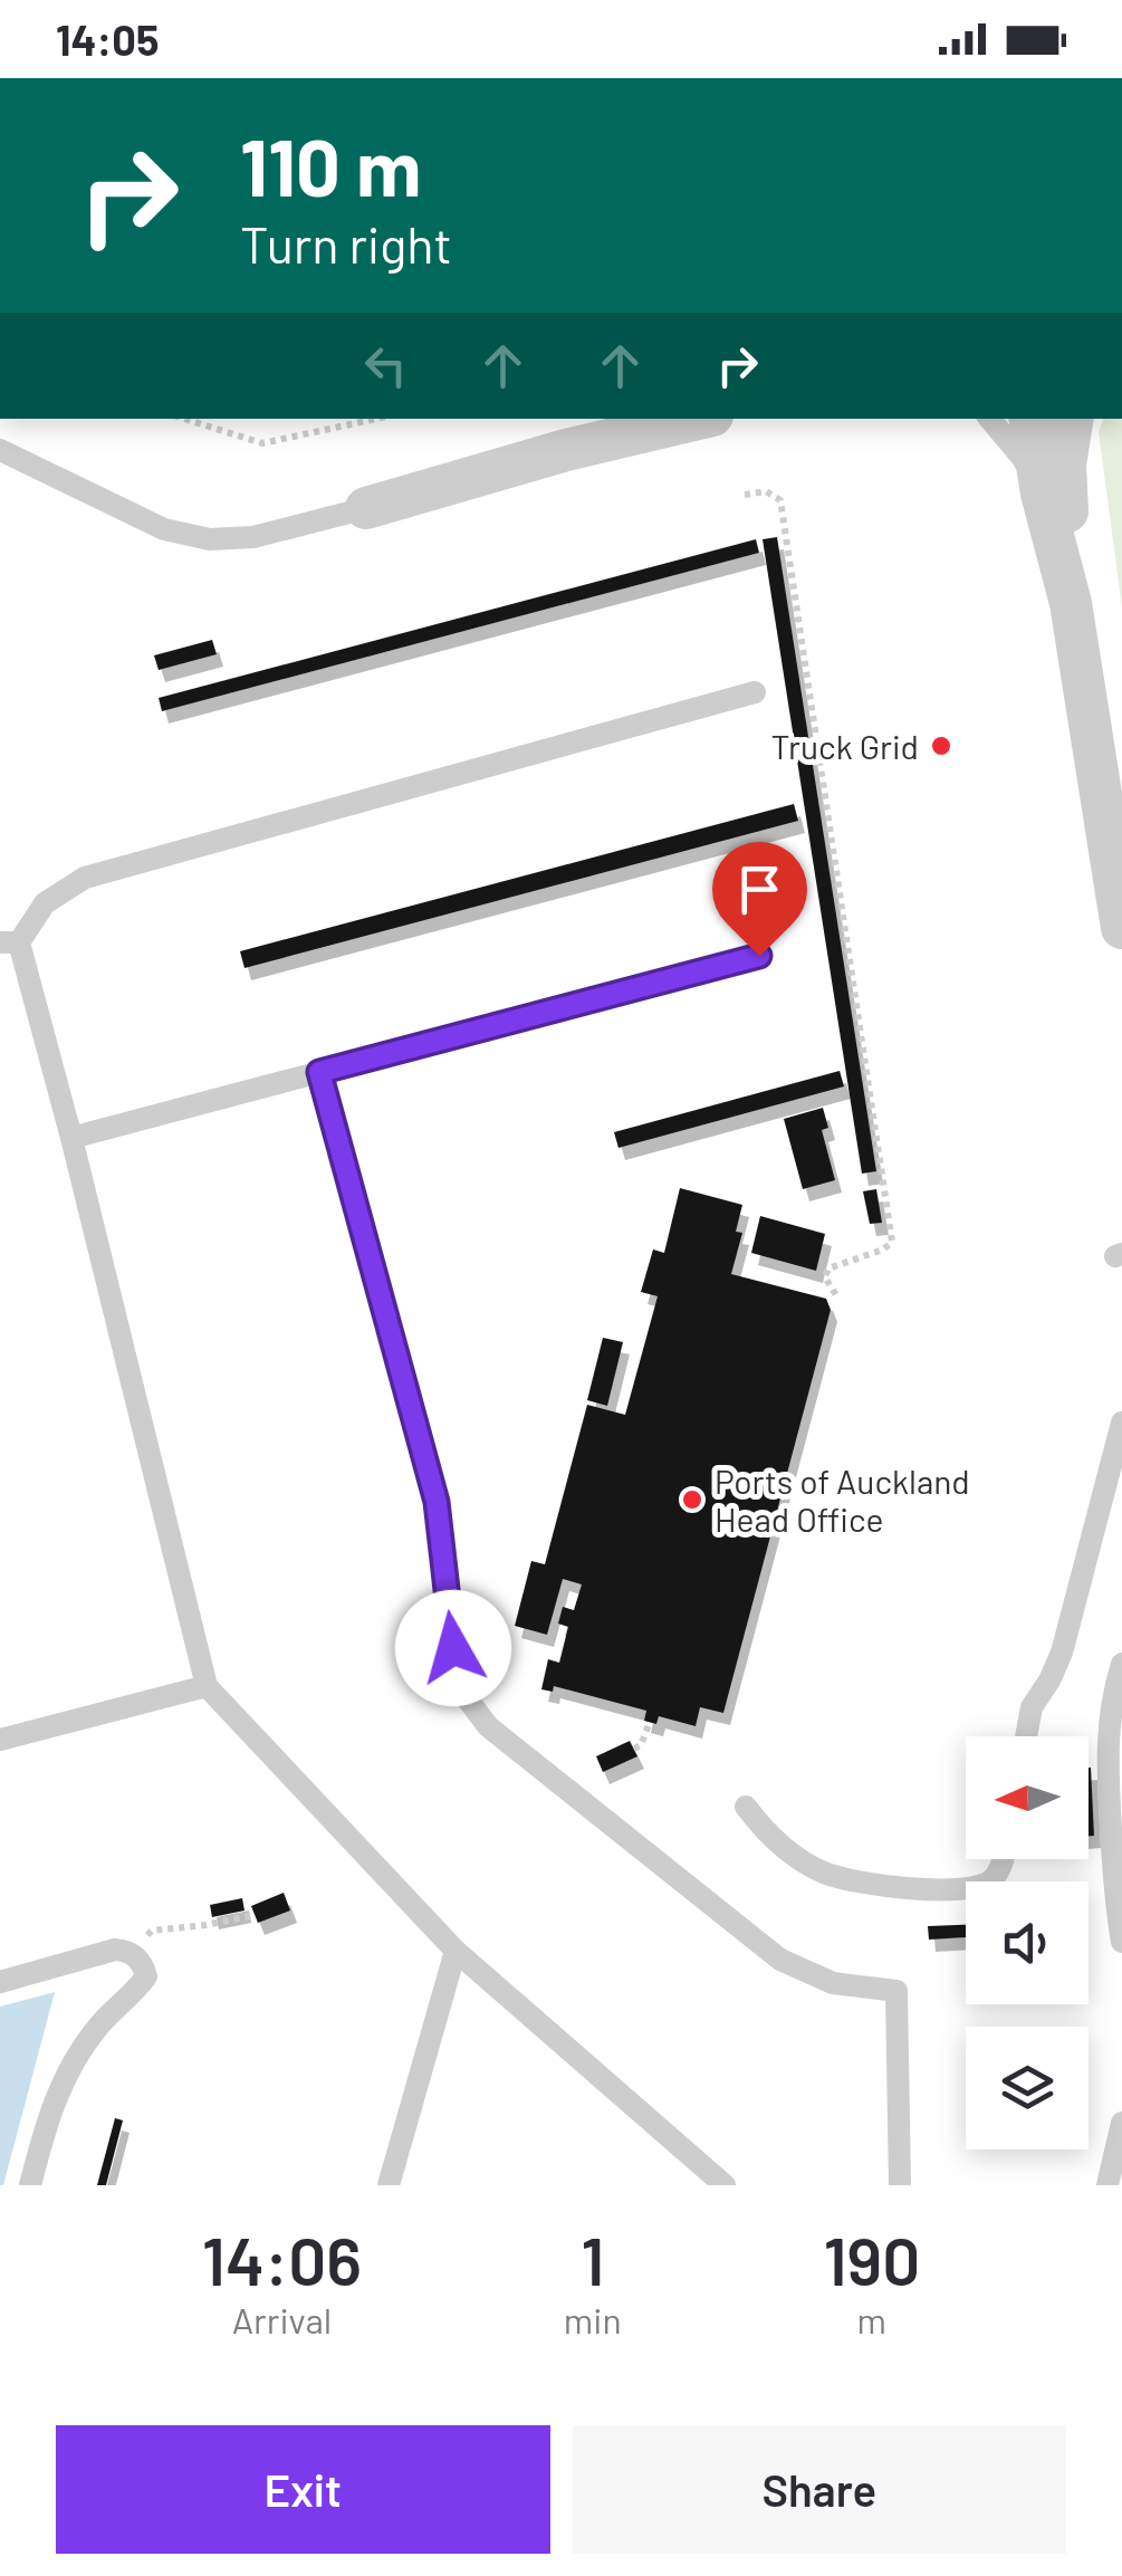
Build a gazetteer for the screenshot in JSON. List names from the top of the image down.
{
  "places": ["Truck Grid", "Ports of Auckland Head Office"],
  "north": "left",
  "page": {
    "status": "14:05",
    "turn": ["110 m", "Turn right"],
    "eta": [
      "14:06",
      "Arrival",
      "1",
      "min",
      "190",
      "m"
    ],
    "buttons": ["Exit", "Share"]
  }
}
